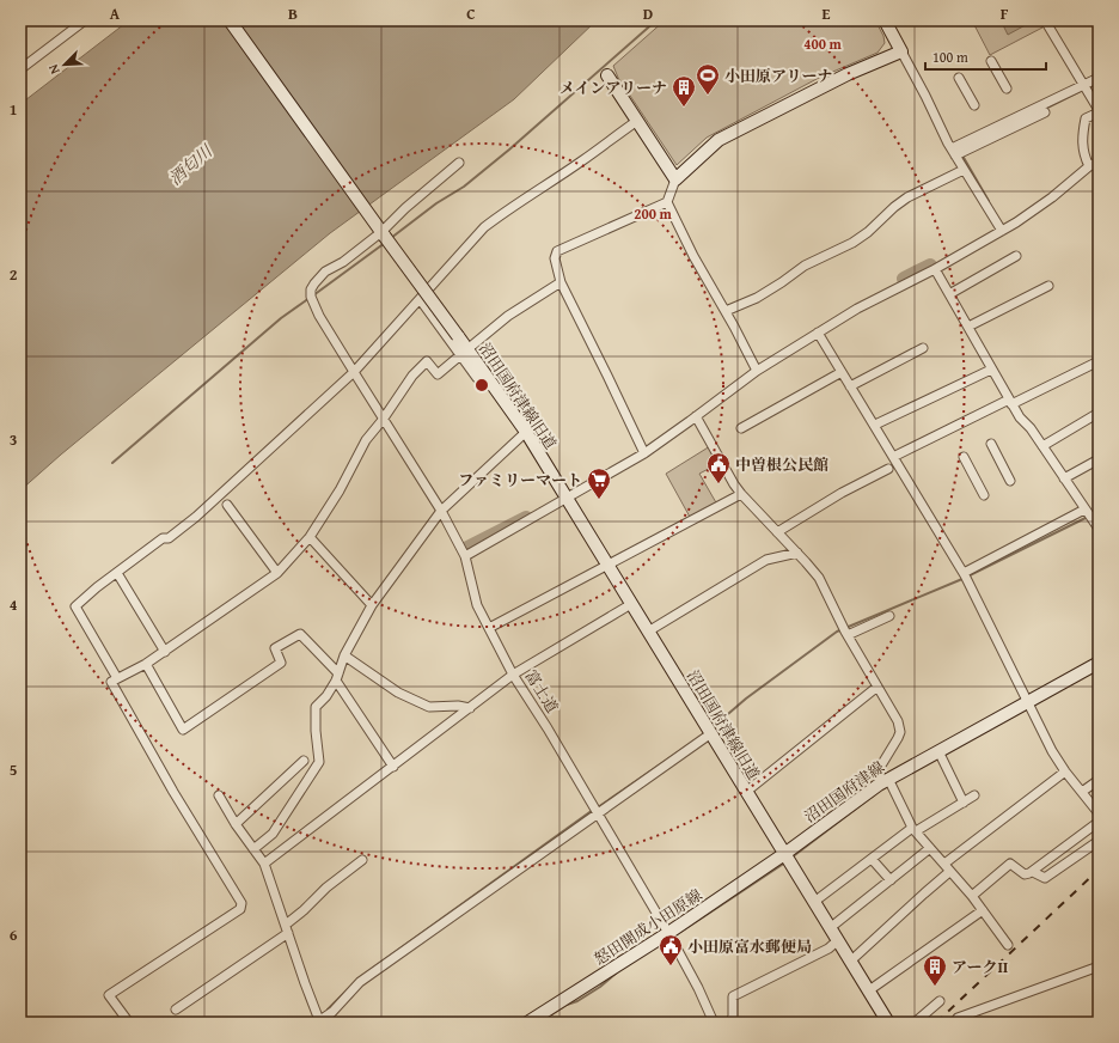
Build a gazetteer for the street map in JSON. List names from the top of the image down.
{
  "streets": {
    "street": [
      "沼田国府津線旧道",
      "富士道",
      "沼田国府津線",
      "怒田開成小田原線"
    ]
  },
  "crossings": [
    ["沼田国府津線旧道", "富士道"],
    ["沼田国府津線旧道", "沼田国府津線"],
    ["沼田国府津線旧道", "怒田開成小田原線"],
    ["富士道", "怒田開成小田原線"],
    ["沼田国府津線", "怒田開成小田原線"]
  ],
  "water": ["酒匂川"],
  "places": {
    "sports": ["小田原アリーナ"],
    "building": ["メインアリーナ", "アークⅡ"],
    "public building": ["中曽根公民館", "小田原富水郵便局"],
    "supermarket": ["ファミリーマート"]
  },
  "scale_bar": "100 m",
  "north": "bottom left",
  "grid": {
    "columns": [
      "A",
      "B",
      "C",
      "D",
      "E",
      "F"
    ],
    "rows": [
      "1",
      "2",
      "3",
      "4",
      "5",
      "6"
    ]
  },
  "rings": ["400 m", "200 m"]
}
